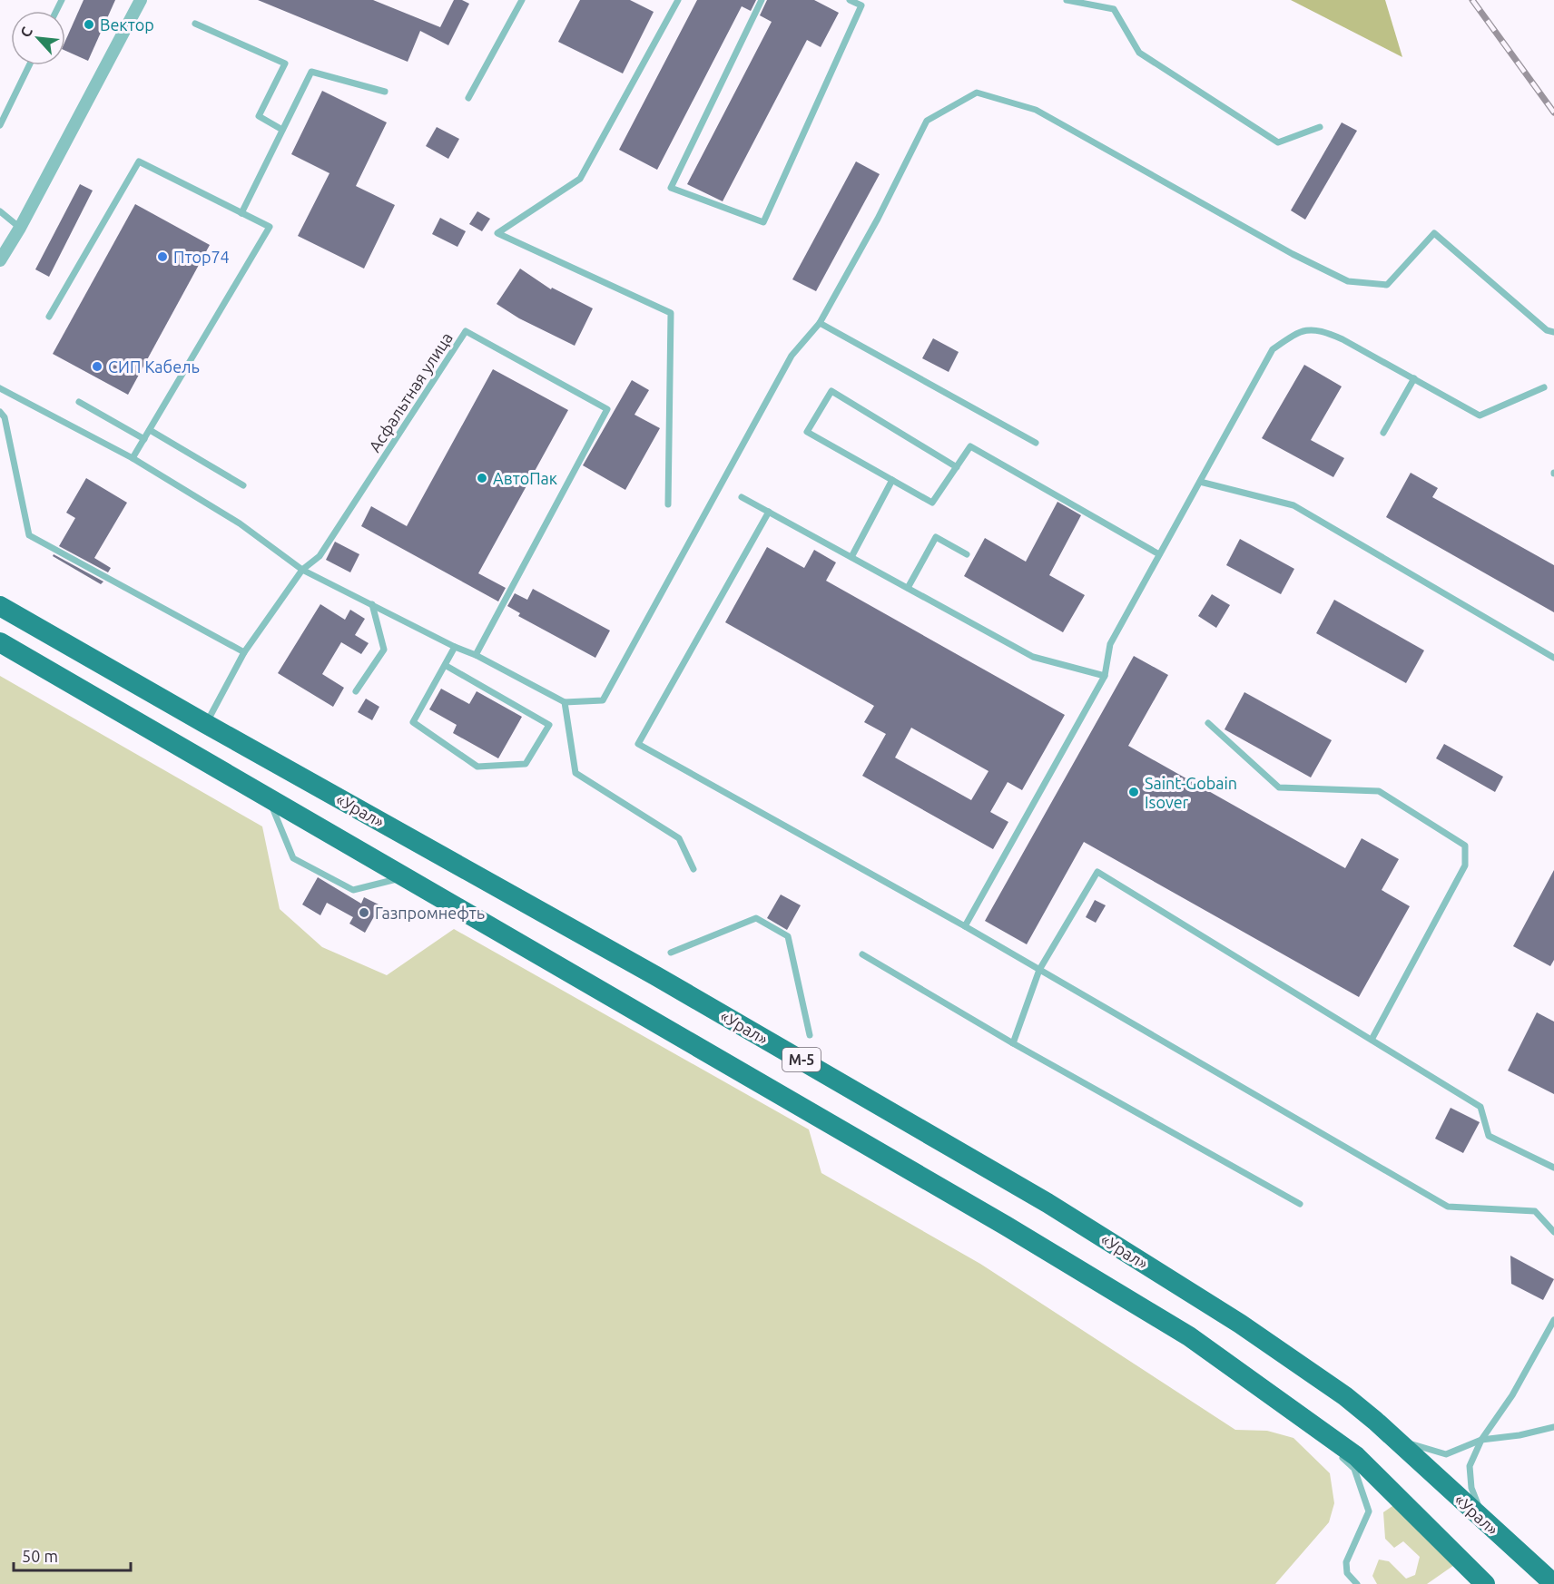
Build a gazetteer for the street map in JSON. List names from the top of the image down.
{
  "streets": {
    "main road": ["«Урал»", "М-5"],
    "lane": ["Асфальтная улица"]
  },
  "crossings": [
    ["Асфальтная улица", "«Урал»"]
  ],
  "places": [
    "Вектор",
    "Птор74",
    "СИП Кабель",
    "АвтоПак",
    "Saint-Gobain Isover",
    "Газпромнефть"
  ],
  "scale_bar": "50 m",
  "north": "top left"
}
